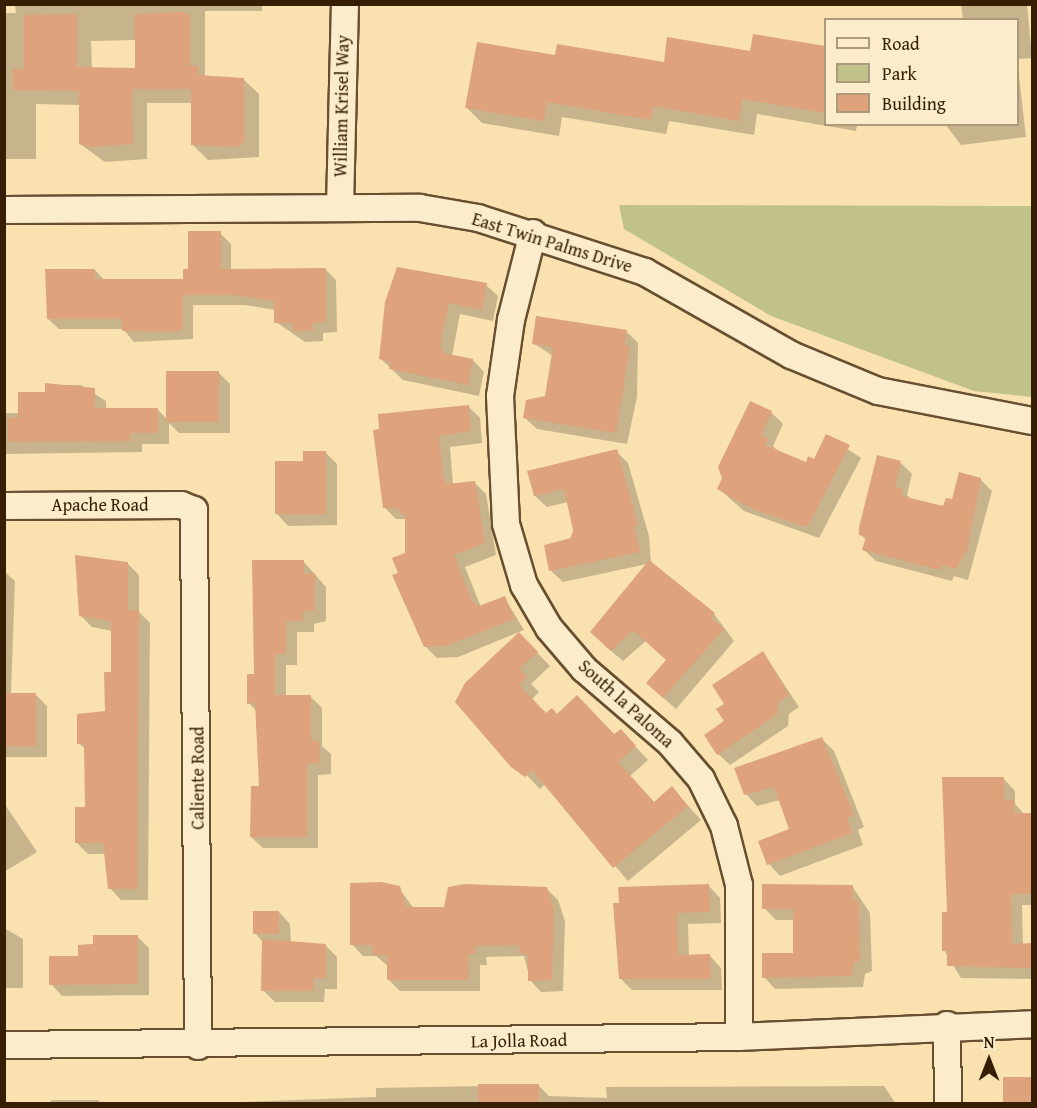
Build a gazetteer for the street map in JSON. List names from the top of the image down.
{
  "streets": {
    "street": [
      "William Krisel Way",
      "East Twin Palms Drive",
      "Apache Road",
      "South la Paloma",
      "Caliente Road",
      "La Jolla Road"
    ]
  },
  "crossings": [
    ["William Krisel Way", "East Twin Palms Drive"],
    ["East Twin Palms Drive", "South la Paloma"],
    ["Apache Road", "Caliente Road"],
    ["South la Paloma", "La Jolla Road"],
    ["Caliente Road", "La Jolla Road"]
  ],
  "legend": ["Road", "Park", "Building"],
  "north": "top"
}
